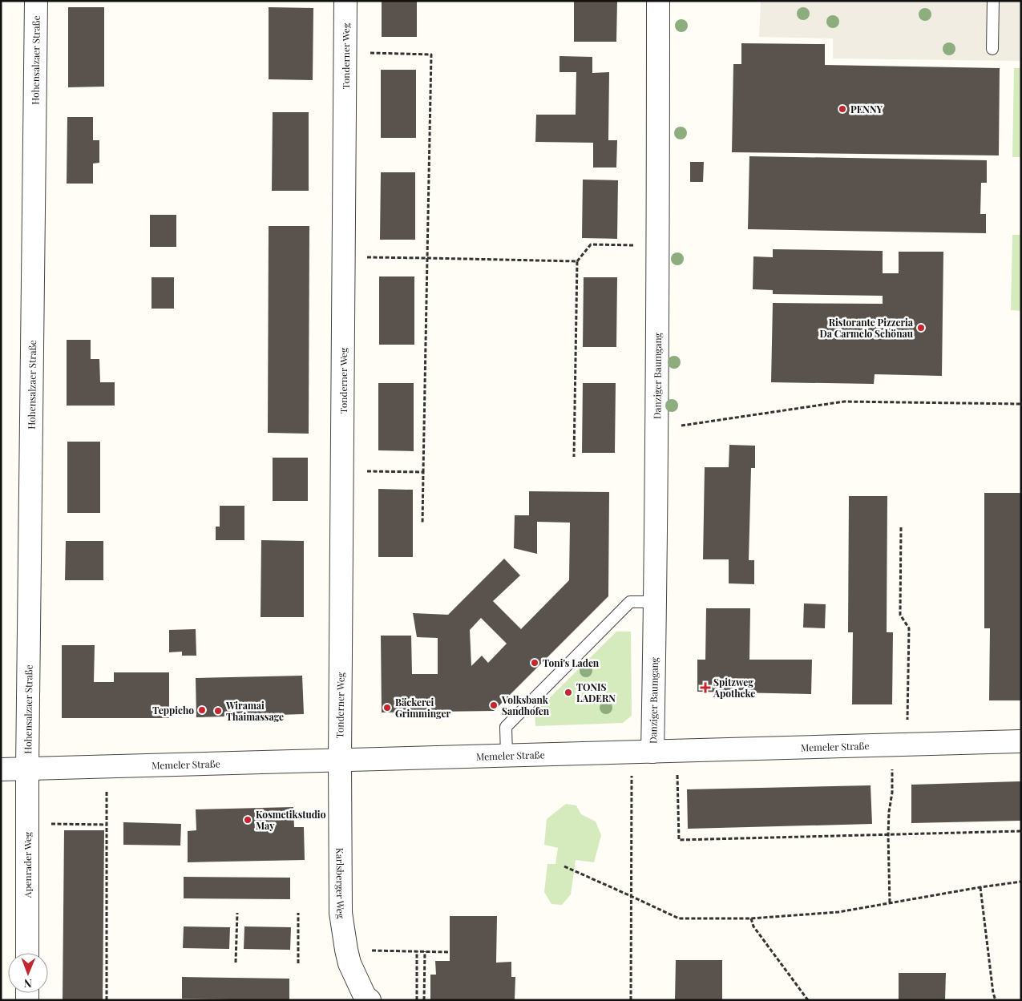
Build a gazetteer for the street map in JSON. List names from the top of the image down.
{
  "streets": {
    "street": [
      "Tonderner Weg",
      "Hohensalzaer Straße",
      "Danziger Baumgang",
      "Memeler Straße",
      "Apenrader Weg",
      "Karlsberger Weg"
    ]
  },
  "crossings": [
    ["Tonderner Weg", "Memeler Straße"],
    ["Tonderner Weg", "Karlsberger Weg"],
    ["Hohensalzaer Straße", "Memeler Straße"],
    ["Hohensalzaer Straße", "Apenrader Weg"],
    ["Danziger Baumgang", "Memeler Straße"],
    ["Memeler Straße", "Apenrader Weg"],
    ["Memeler Straße", "Karlsberger Weg"]
  ],
  "places": {
    "other": [
      "PENNY",
      "Ristorante Pizzeria Da Carmelo Schönau",
      "Toni's Laden",
      "TONIS LADERN",
      "Volksbank Sandhofen",
      "Bäckerei Grimminger",
      "Teppicho",
      "Wiramai Thaimassage",
      "Kosmetikstudio May"
    ],
    "health": ["Spitzweg Apotheke"]
  },
  "north": "bottom"
}
